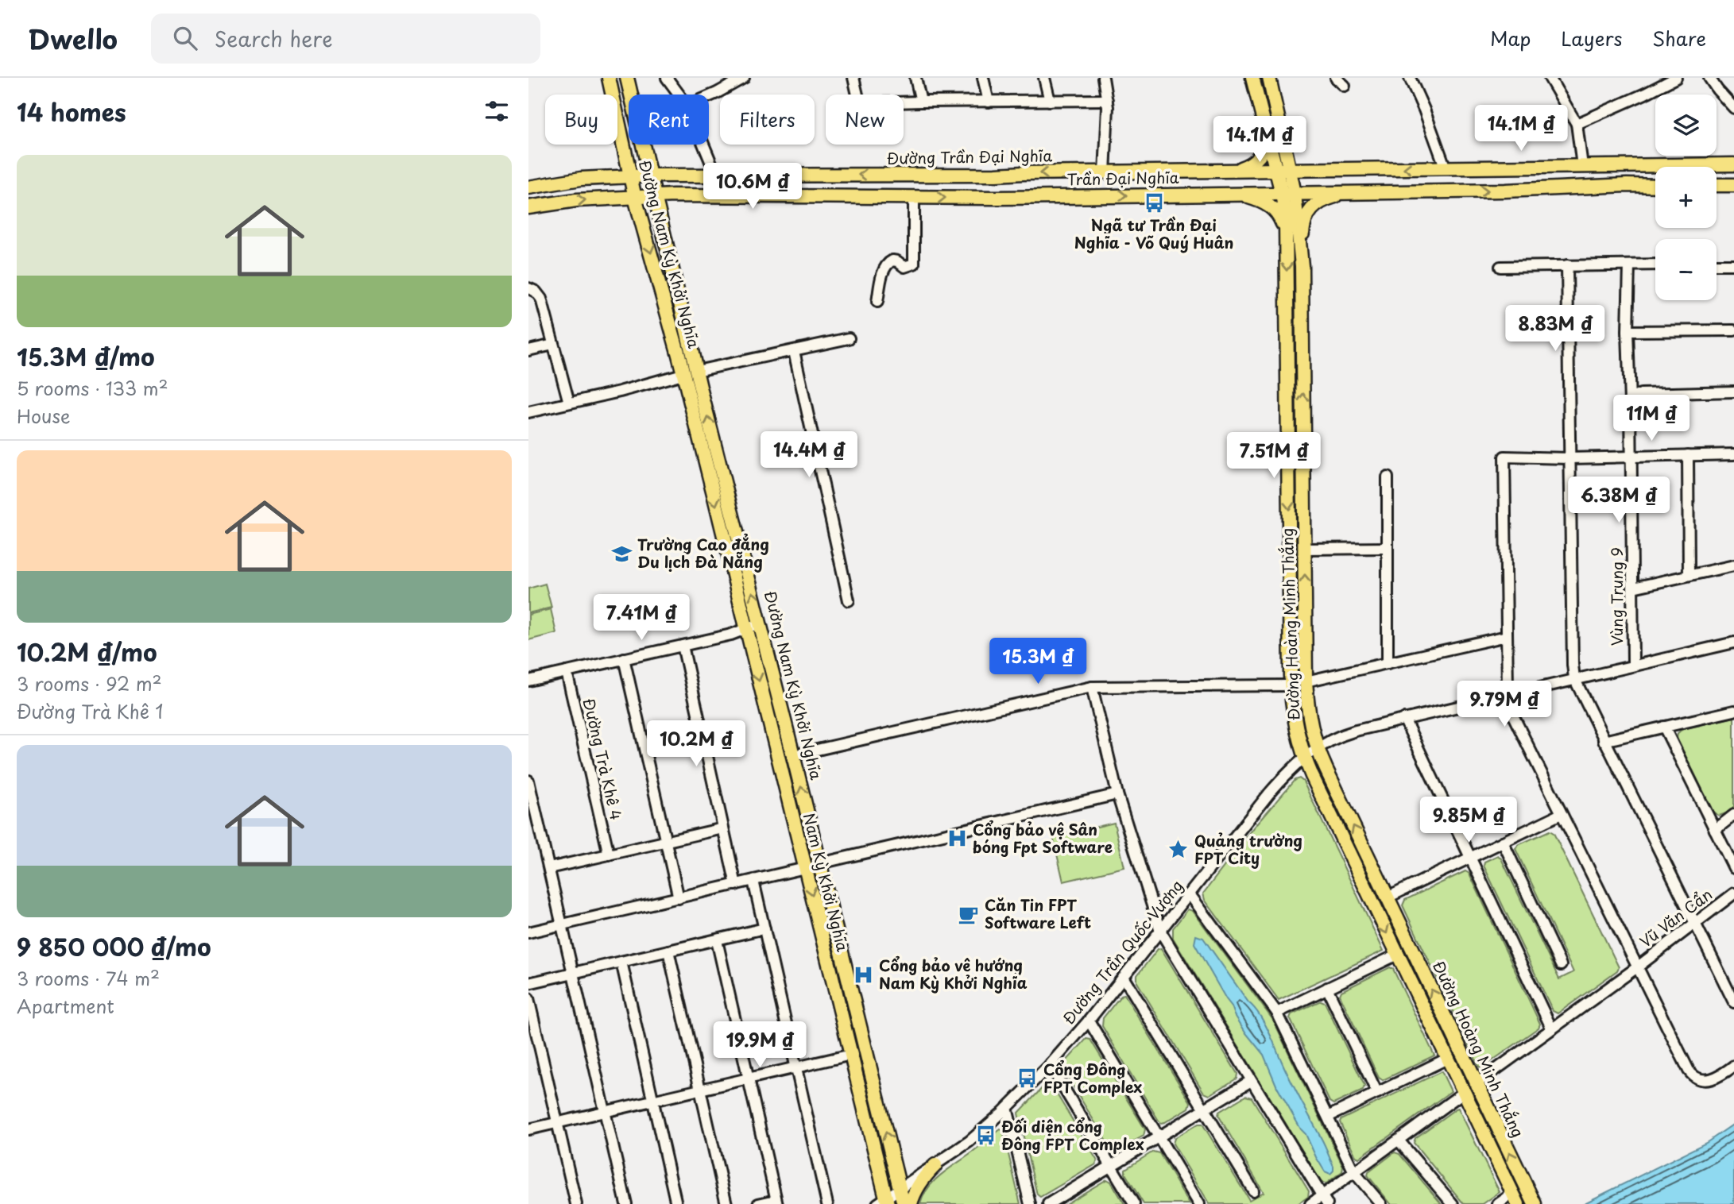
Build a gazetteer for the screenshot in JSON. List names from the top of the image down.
{
  "streets": {
    "main road": [
      "Đường Trần Đại Nghĩa",
      "Trần Đại Nghĩa",
      "Đường Nam Kỳ Khởi Nghĩa",
      "Đường Hoàng Minh Thắng",
      "Nam Kỳ Khởi Nghĩa"
    ],
    "street": [
      "Vùng Trung 9",
      "Đường Trà Khê 4",
      "Vũ Văn Cẩn",
      "Đường Trần Quốc Vượng"
    ]
  },
  "crossings": [
    ["Đường Trần Đại Nghĩa", "Đường Nam Kỳ Khởi Nghĩa"],
    ["Trần Đại Nghĩa", "Đường Nam Kỳ Khởi Nghĩa"],
    ["Trần Đại Nghĩa", "Đường Hoàng Minh Thắng"],
    ["Đường Nam Kỳ Khởi Nghĩa", "Nam Kỳ Khởi Nghĩa"],
    ["Đường Nam Kỳ Khởi Nghĩa", "Đường Trần Quốc Vượng"],
    ["Vùng Trung 9", "Đường Trần Quốc Vượng"],
    ["Đường Hoàng Minh Thắng", "Vũ Văn Cẩn"],
    ["Đường Hoàng Minh Thắng", "Đường Trần Quốc Vượng"],
    ["Nam Kỳ Khởi Nghĩa", "Đường Trần Quốc Vượng"]
  ],
  "one_way": ["Đường Trần Đại Nghĩa", "Nam Kỳ Khởi Nghĩa"],
  "places": {
    "bus stop": ["Ngã tư Trần Đại Nghĩa - Võ Quý Huân", "Cổng Đông FPT Complex", "Đối diện cổng Đông FPT Complex"],
    "school or university": ["Trường Cao đẳng Du lịch Đà Nẵng"],
    "hospital": ["Cổng bảo vệ Sân bóng Fpt Software", "Cổng bảo vệ hướng Nam Kỳ Khởi Nghĩa"],
    "place": ["Quảng trường FPT City"],
    "cafe": ["Căn Tin FPT Software Left"]
  },
  "page": {
    "header": "Dwello",
    "search": "Search here",
    "nav": ["Map", "Layers", "Share"],
    "heading": "14 homes",
    "map_buttons": ["+", "−"],
    "chip": [
      "Buy",
      "Rent",
      "Filters",
      "New"
    ],
    "price": [
      "14.1M ₫",
      "14.1M ₫",
      "10.6M ₫",
      "8.83M ₫",
      "11M ₫",
      "14.4M ₫",
      "7.51M ₫",
      "6.38M ₫",
      "7.41M ₫",
      "15.3M ₫",
      "9.79M ₫",
      "10.2M ₫",
      "9.85M ₫",
      "19.9M ₫"
    ],
    "list": [
      {
        "name": "15.3M ₫/mo",
        "note": "5 rooms · 133 m² · House"
      },
      {
        "name": "10.2M ₫/mo",
        "note": "3 rooms · 92 m² · Đường Trà Khê 1"
      },
      {
        "name": "9 850 000 ₫/mo",
        "note": "3 rooms · 74 m² · Apartment"
      }
    ]
  }
}
